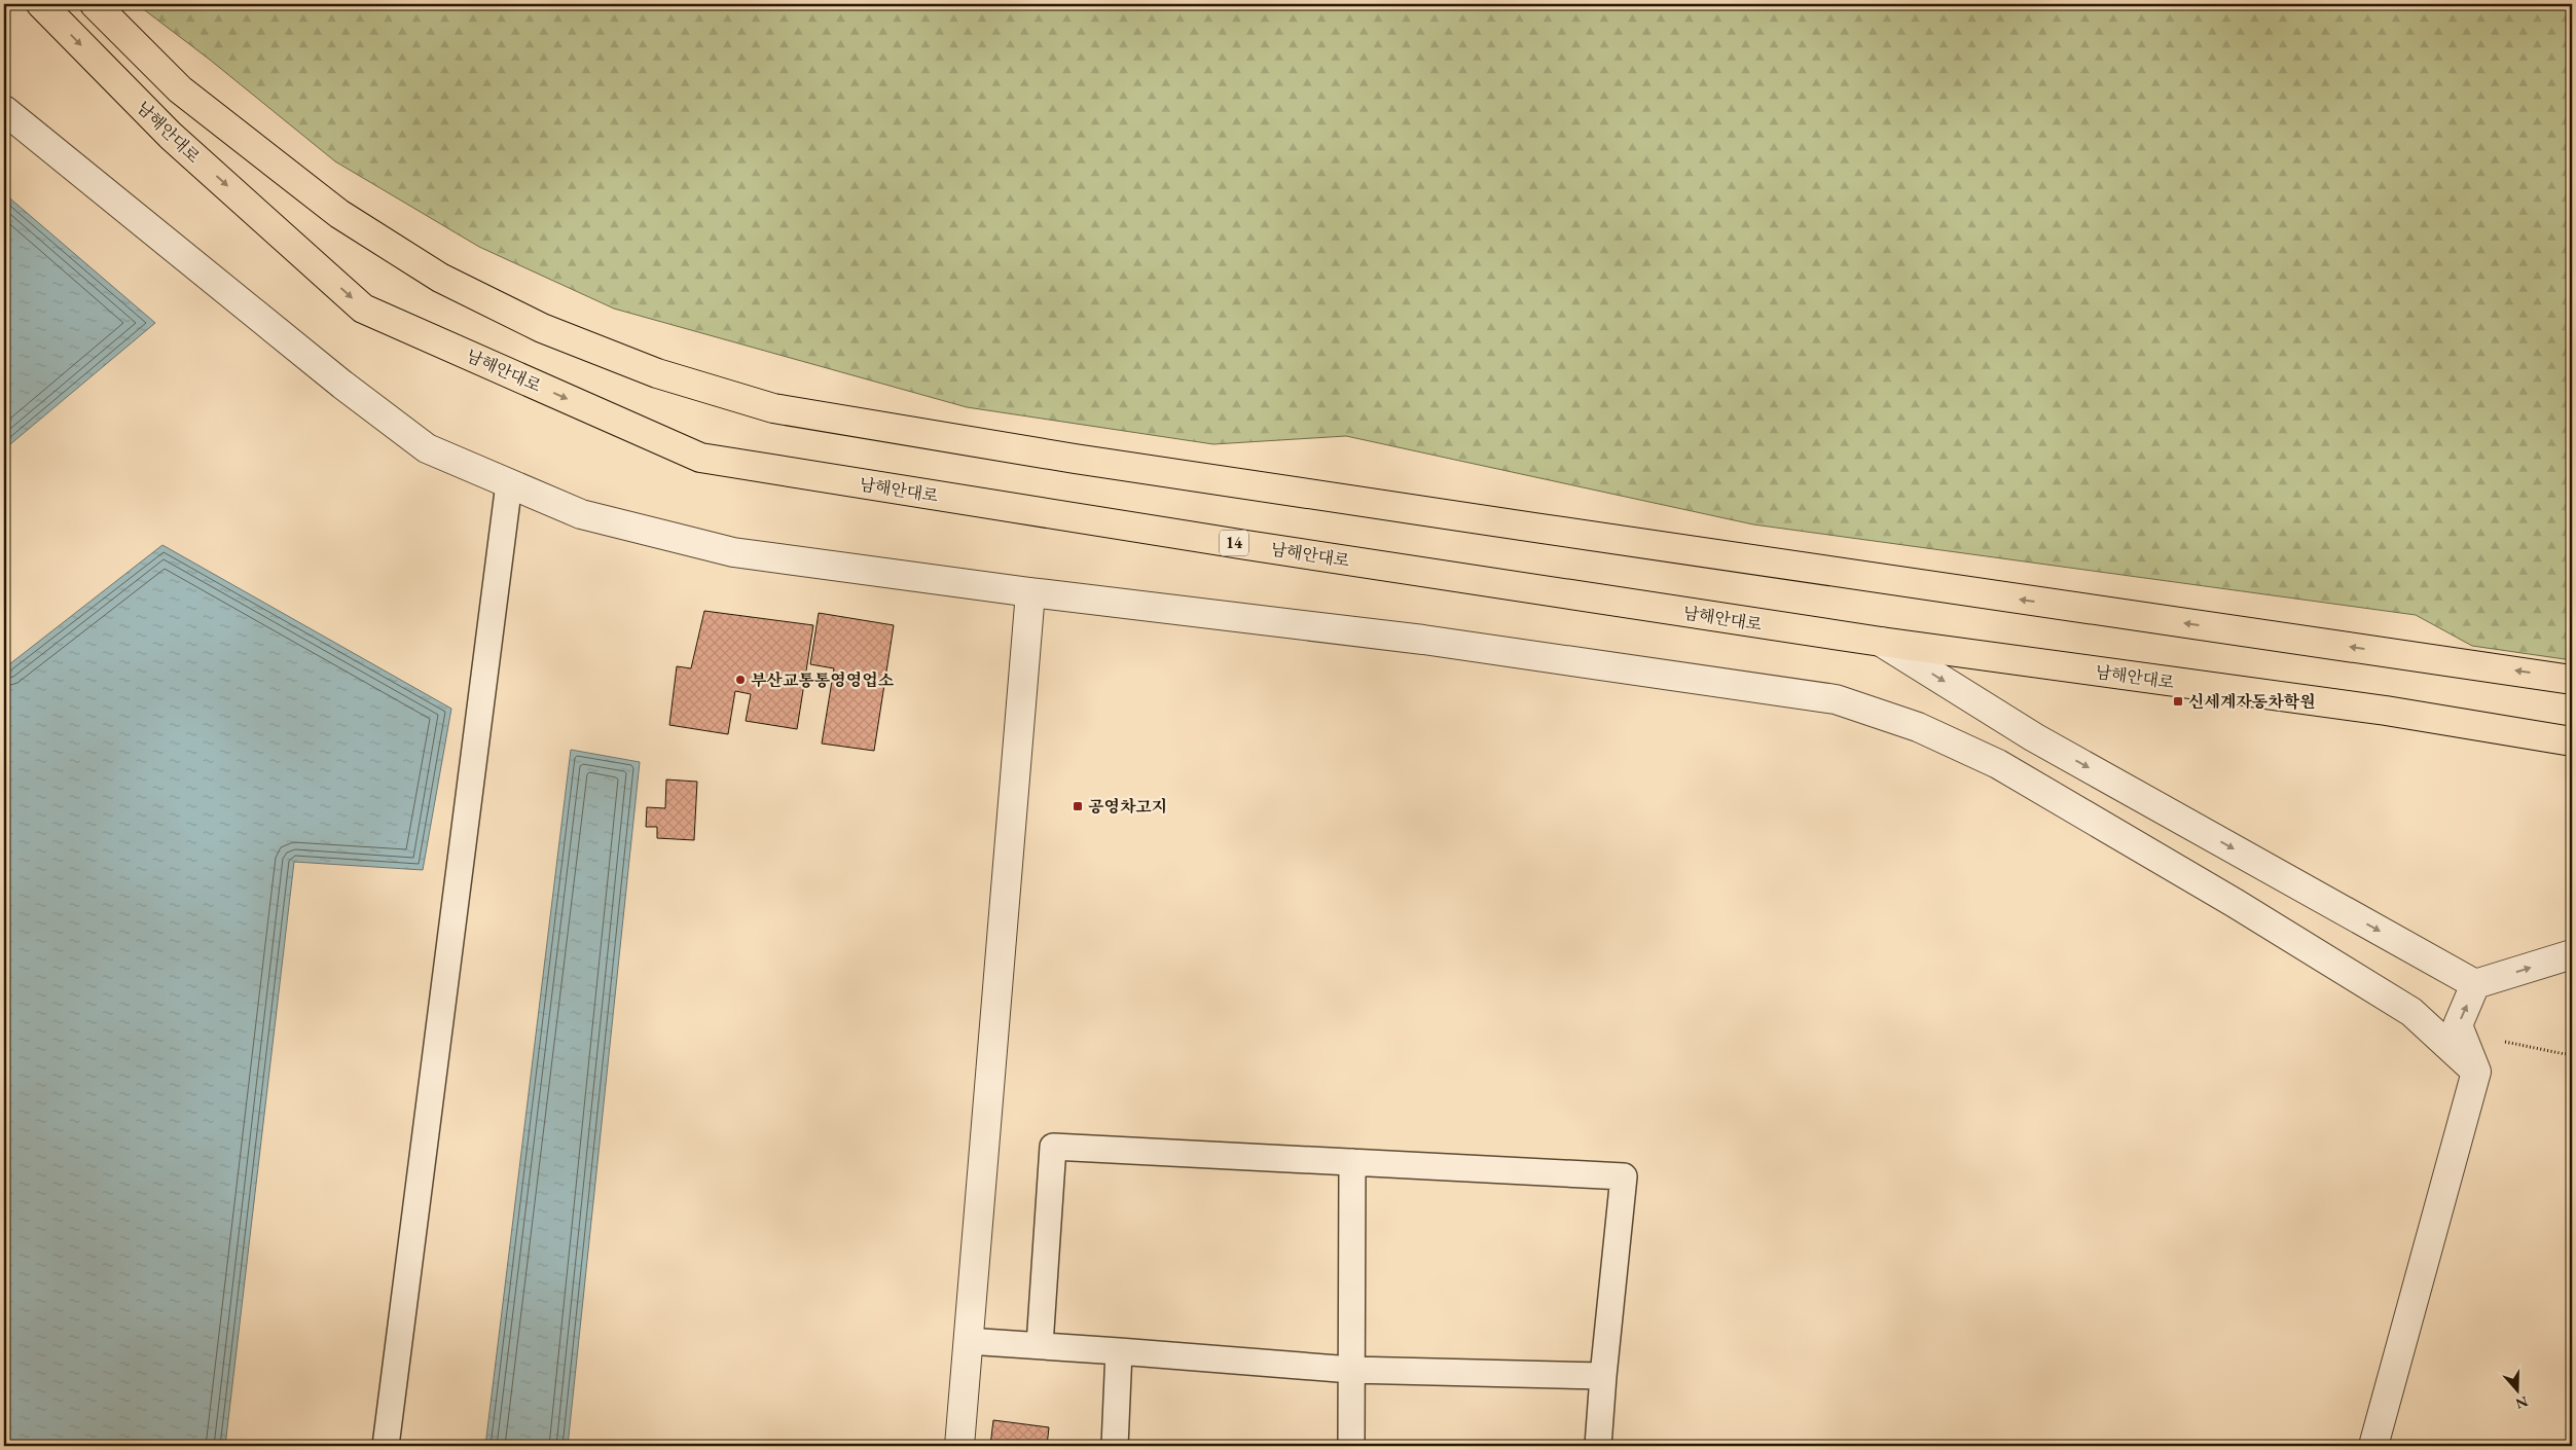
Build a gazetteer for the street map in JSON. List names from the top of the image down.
{
  "streets": {
    "main road": ["남해안대로", "14"]
  },
  "places": {
    "other": ["부산교통통영영업소"],
    "transit": ["신세계자동차학원", "공영차고지"]
  },
  "north": "bottom"
}
